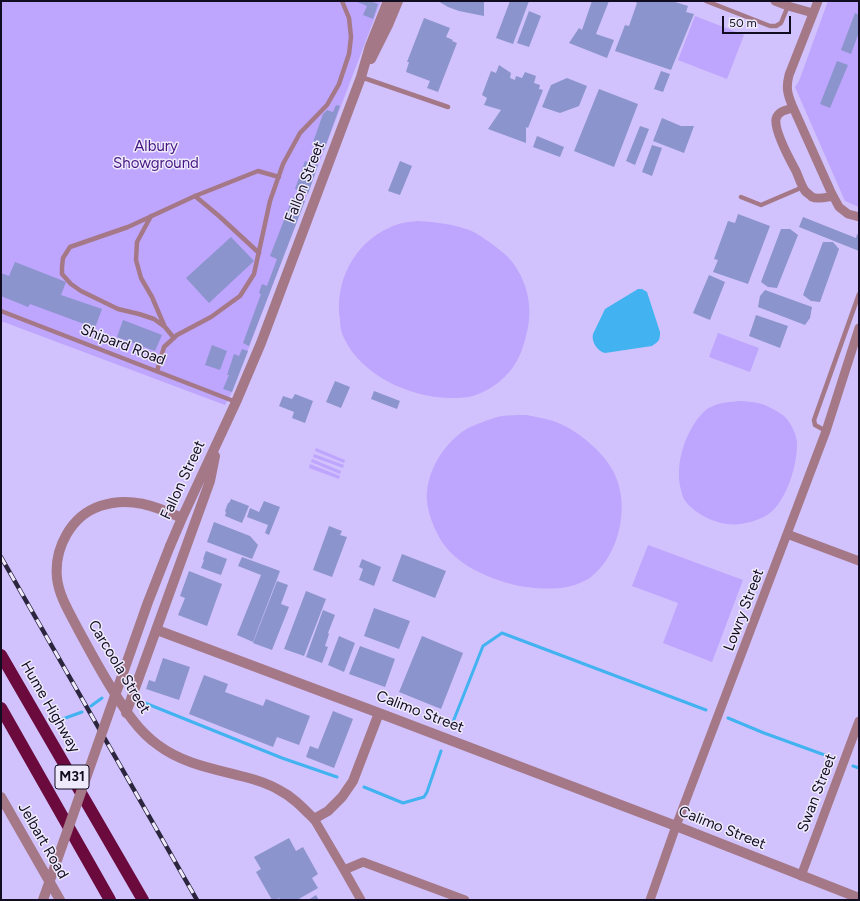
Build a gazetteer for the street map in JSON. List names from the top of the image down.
{
  "streets": {
    "highway": ["Hume Highway", "M31"],
    "street": [
      "Fallon Street",
      "Lowry Street",
      "Carcoola Street",
      "Calimo Street",
      "Swan Street",
      "Jelbart Road"
    ],
    "lane": ["Shipard Road"]
  },
  "crossings": [
    ["Fallon Street", "Shipard Road"],
    ["Fallon Street", "Carcoola Street"],
    ["Lowry Street", "Calimo Street"],
    ["Calimo Street", "Swan Street"]
  ],
  "parks": ["Albury Showground"],
  "scale_bar": "50 m"
}
